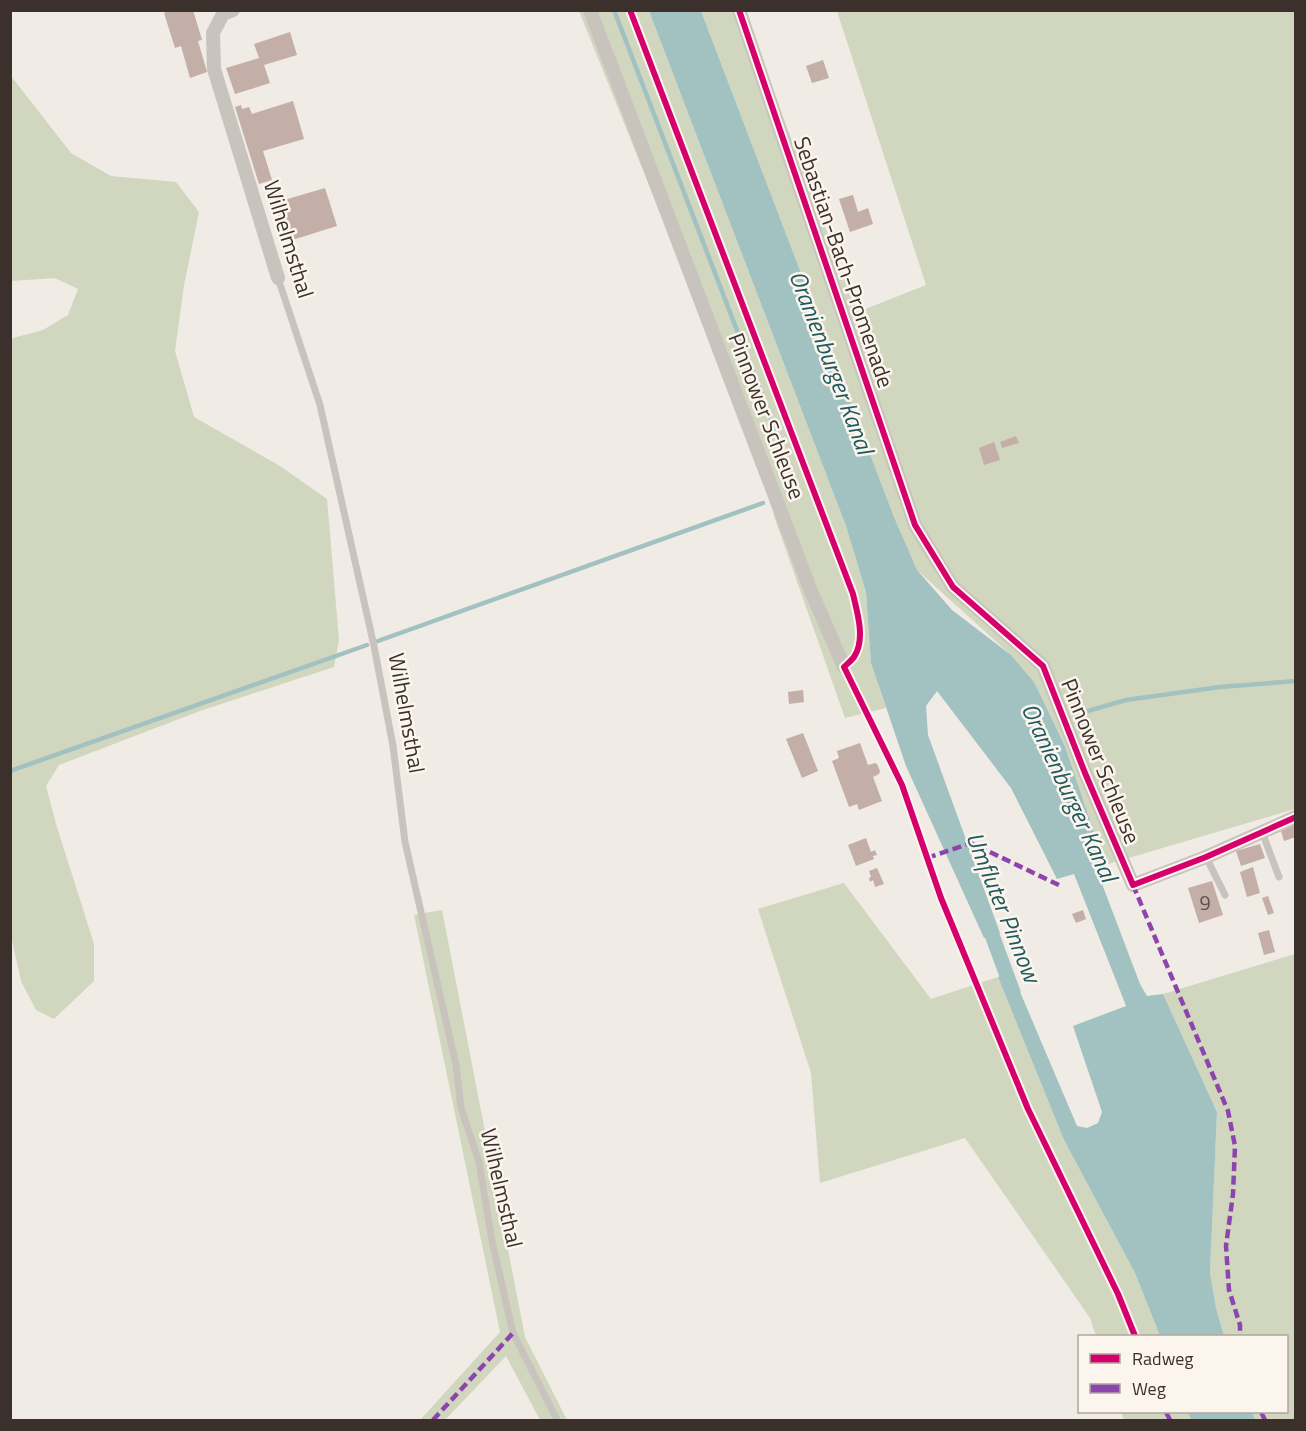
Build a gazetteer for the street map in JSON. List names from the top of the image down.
{
  "streets": {
    "street": ["Wilhelmsthal", "Sebastian-Bach-Promenade", "Pinnower Schleuse"]
  },
  "crossings": [
    ["Sebastian-Bach-Promenade", "Pinnower Schleuse"]
  ],
  "water": ["Oranienburger Kanal", "Umfluter Pinnow"],
  "house_numbers": ["9"],
  "legend": ["Radweg", "Weg"]
}
